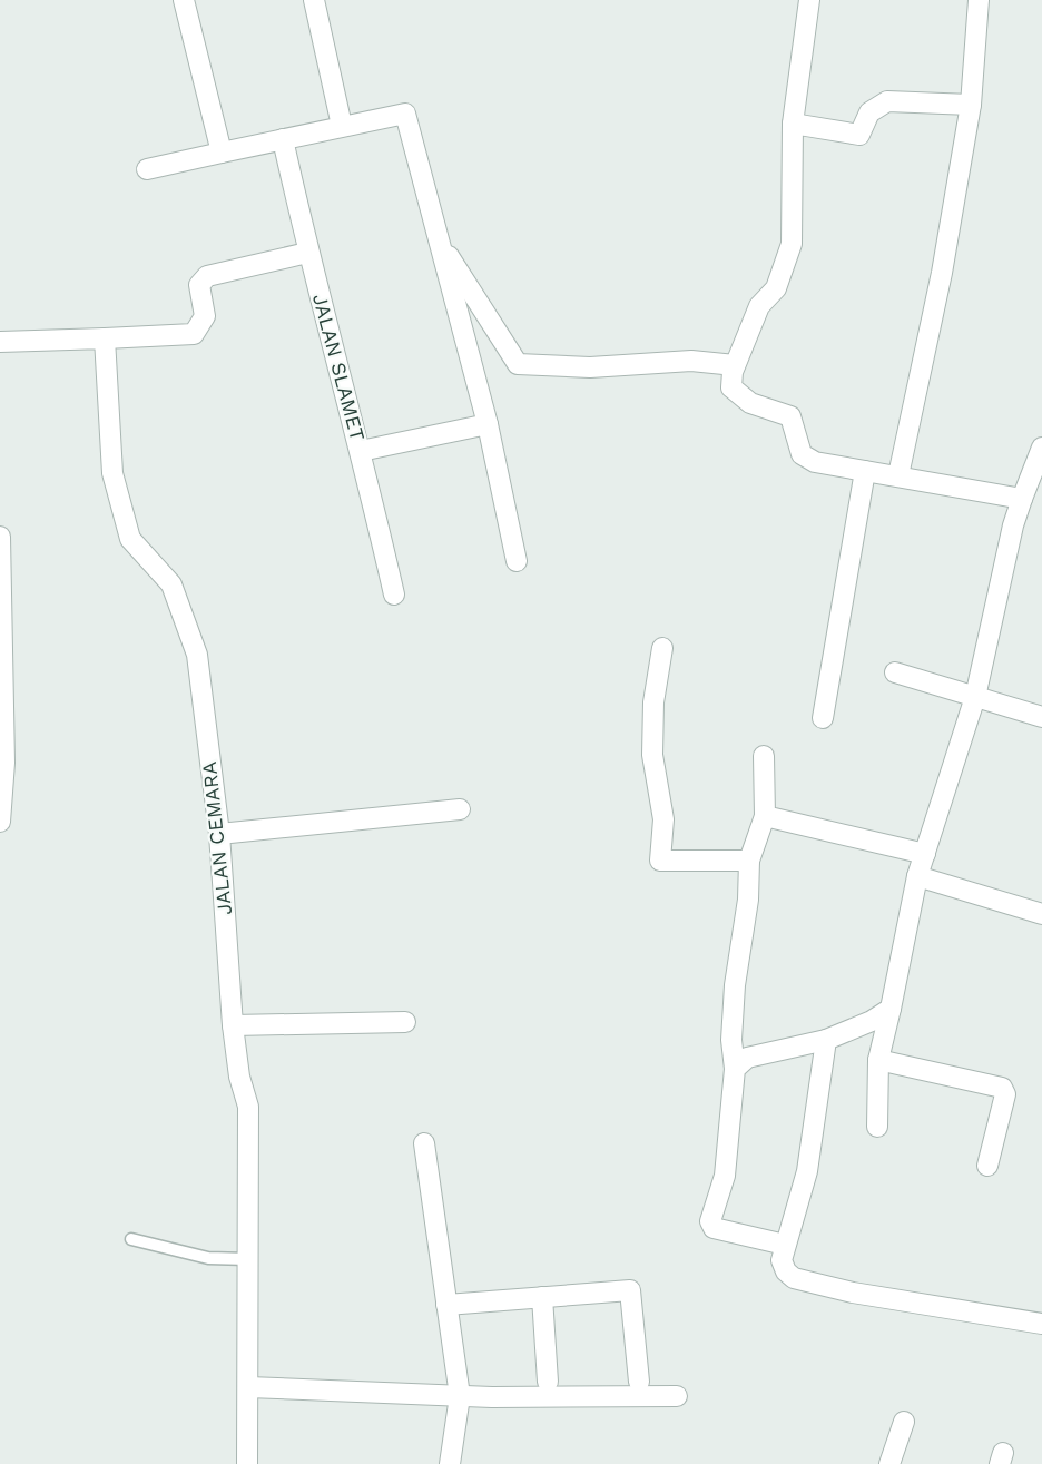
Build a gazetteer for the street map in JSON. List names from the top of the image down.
{
  "streets": {
    "street": ["JALAN SLAMET", "JALAN CEMARA"]
  }
}
